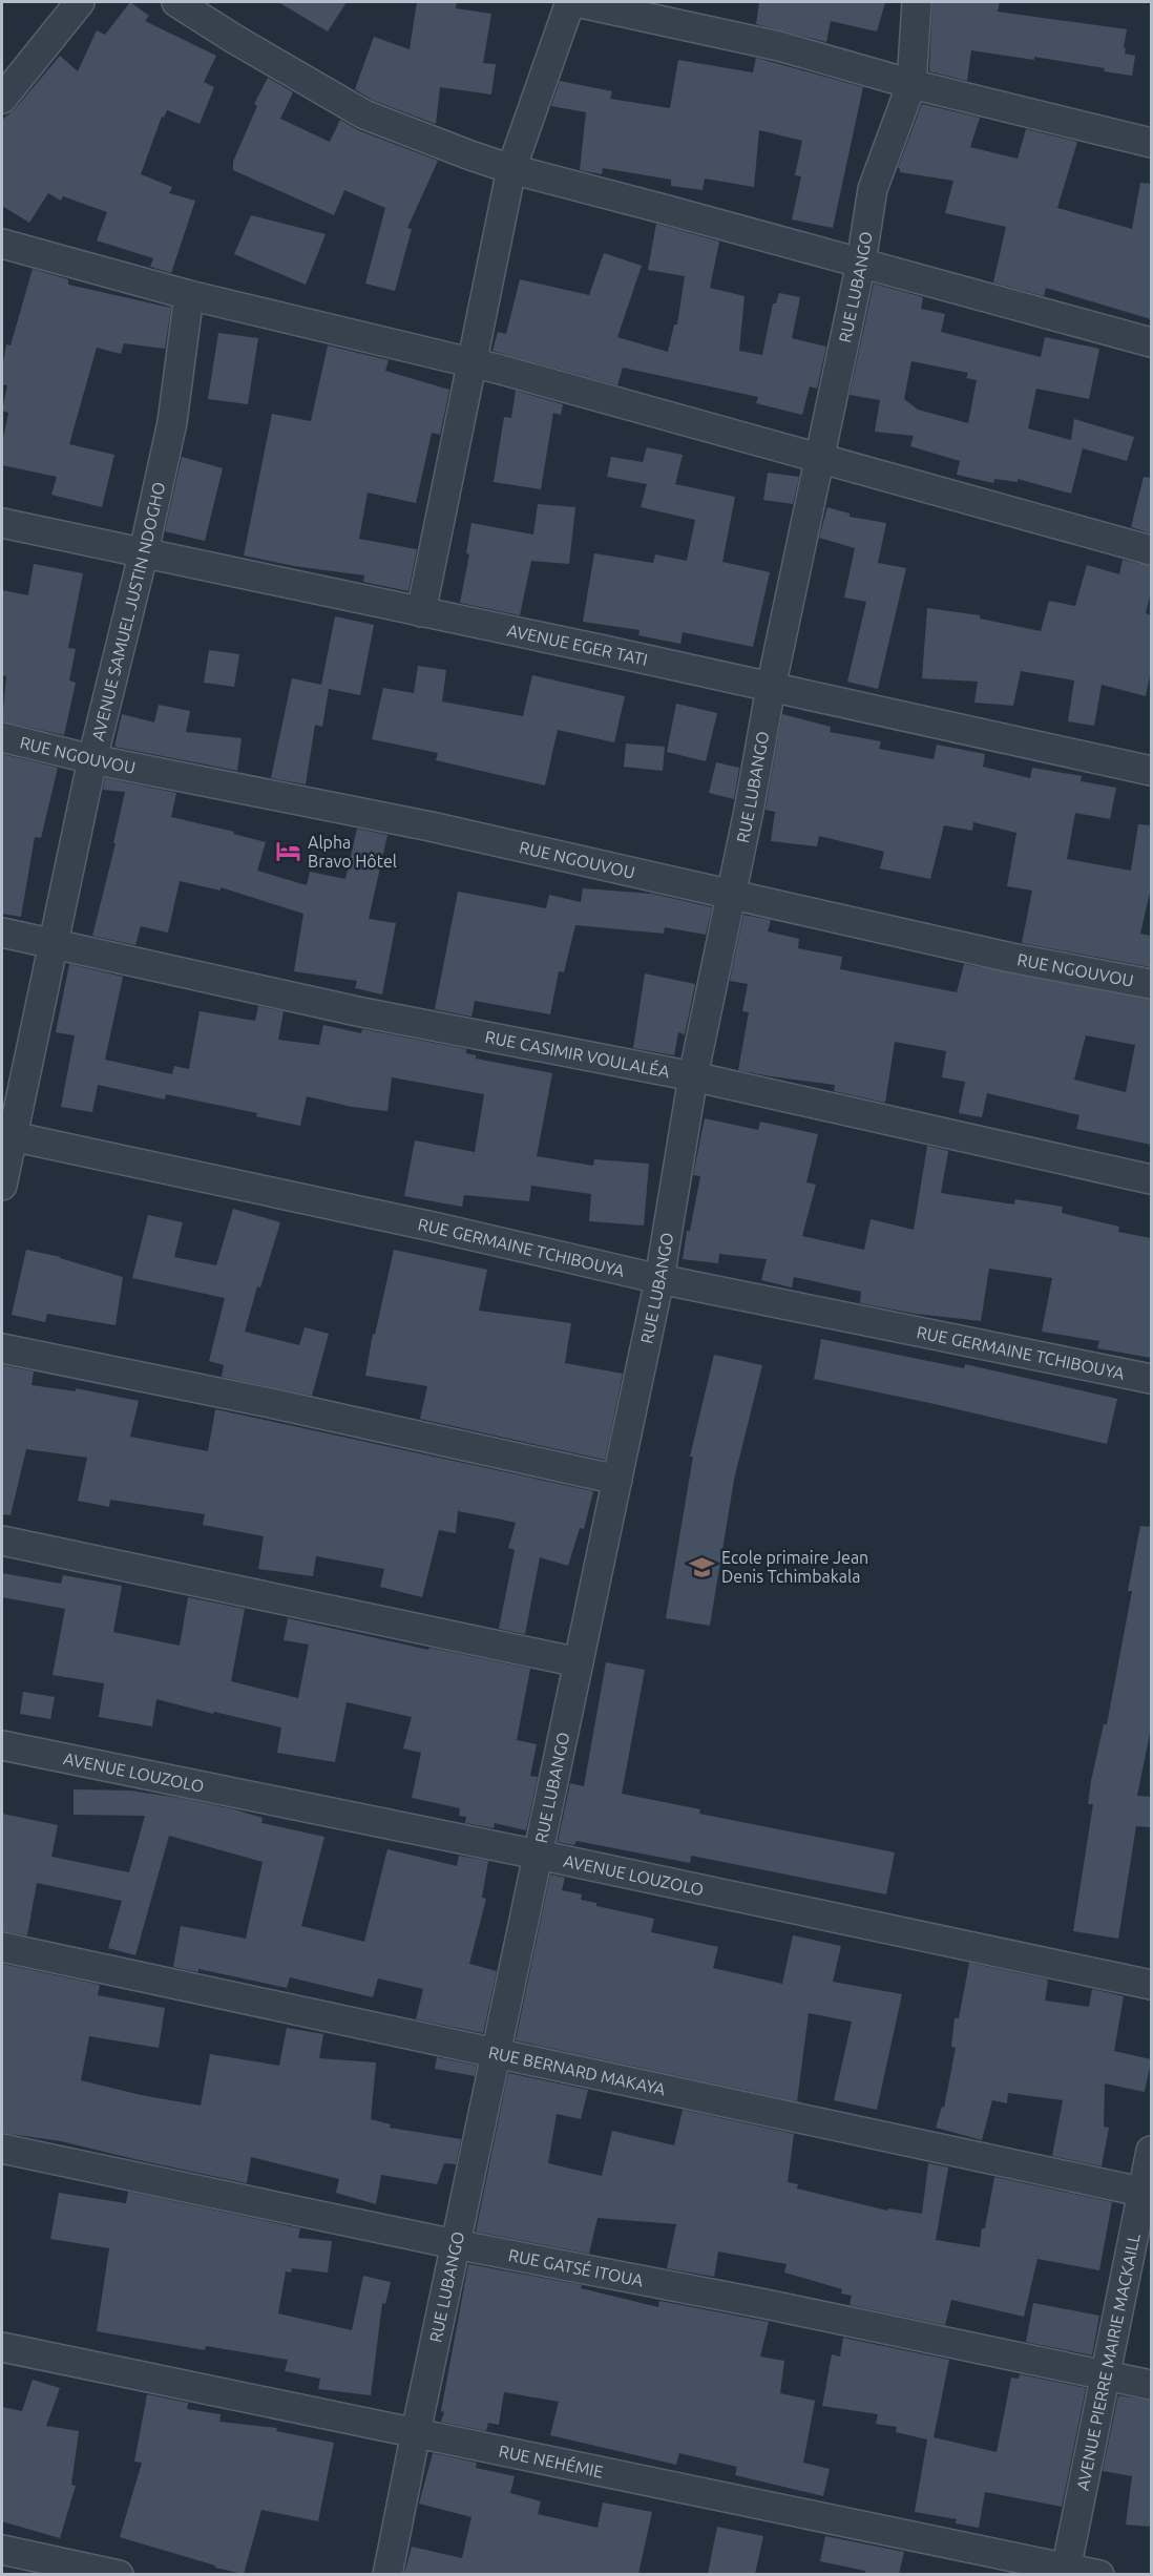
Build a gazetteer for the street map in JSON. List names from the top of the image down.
{
  "streets": {
    "street": [
      "RUE LUBANGO",
      "AVENUE SAMUEL JUSTIN NDOGHO",
      "AVENUE EGER TATI",
      "RUE NGOUVOU",
      "RUE CASIMIR VOULALÉA",
      "RUE GERMAINE TCHIBOUYA",
      "AVENUE LOUZOLO",
      "RUE BERNARD MAKAYA",
      "RUE GATSÉ ITOUA",
      "AVENUE PIERRE MAIRIE MACKAILL",
      "RUE NEHÉMIE"
    ]
  },
  "crossings": [
    ["RUE LUBANGO", "AVENUE EGER TATI"],
    ["RUE LUBANGO", "RUE NGOUVOU"],
    ["RUE LUBANGO", "RUE CASIMIR VOULALÉA"],
    ["RUE LUBANGO", "RUE GERMAINE TCHIBOUYA"],
    ["RUE LUBANGO", "AVENUE LOUZOLO"],
    ["RUE LUBANGO", "RUE BERNARD MAKAYA"],
    ["RUE LUBANGO", "RUE GATSÉ ITOUA"],
    ["RUE LUBANGO", "RUE NEHÉMIE"],
    ["AVENUE SAMUEL JUSTIN NDOGHO", "AVENUE EGER TATI"],
    ["AVENUE SAMUEL JUSTIN NDOGHO", "RUE NGOUVOU"],
    ["AVENUE SAMUEL JUSTIN NDOGHO", "RUE CASIMIR VOULALÉA"],
    ["AVENUE SAMUEL JUSTIN NDOGHO", "RUE GERMAINE TCHIBOUYA"],
    ["RUE BERNARD MAKAYA", "AVENUE PIERRE MAIRIE MACKAILL"],
    ["RUE GATSÉ ITOUA", "AVENUE PIERRE MAIRIE MACKAILL"],
    ["AVENUE PIERRE MAIRIE MACKAILL", "RUE NEHÉMIE"]
  ],
  "places": {
    "hotel": ["Alpha Bravo Hôtel"],
    "school or university": ["Ecole primaire Jean Denis Tchimbakala"]
  }
}
